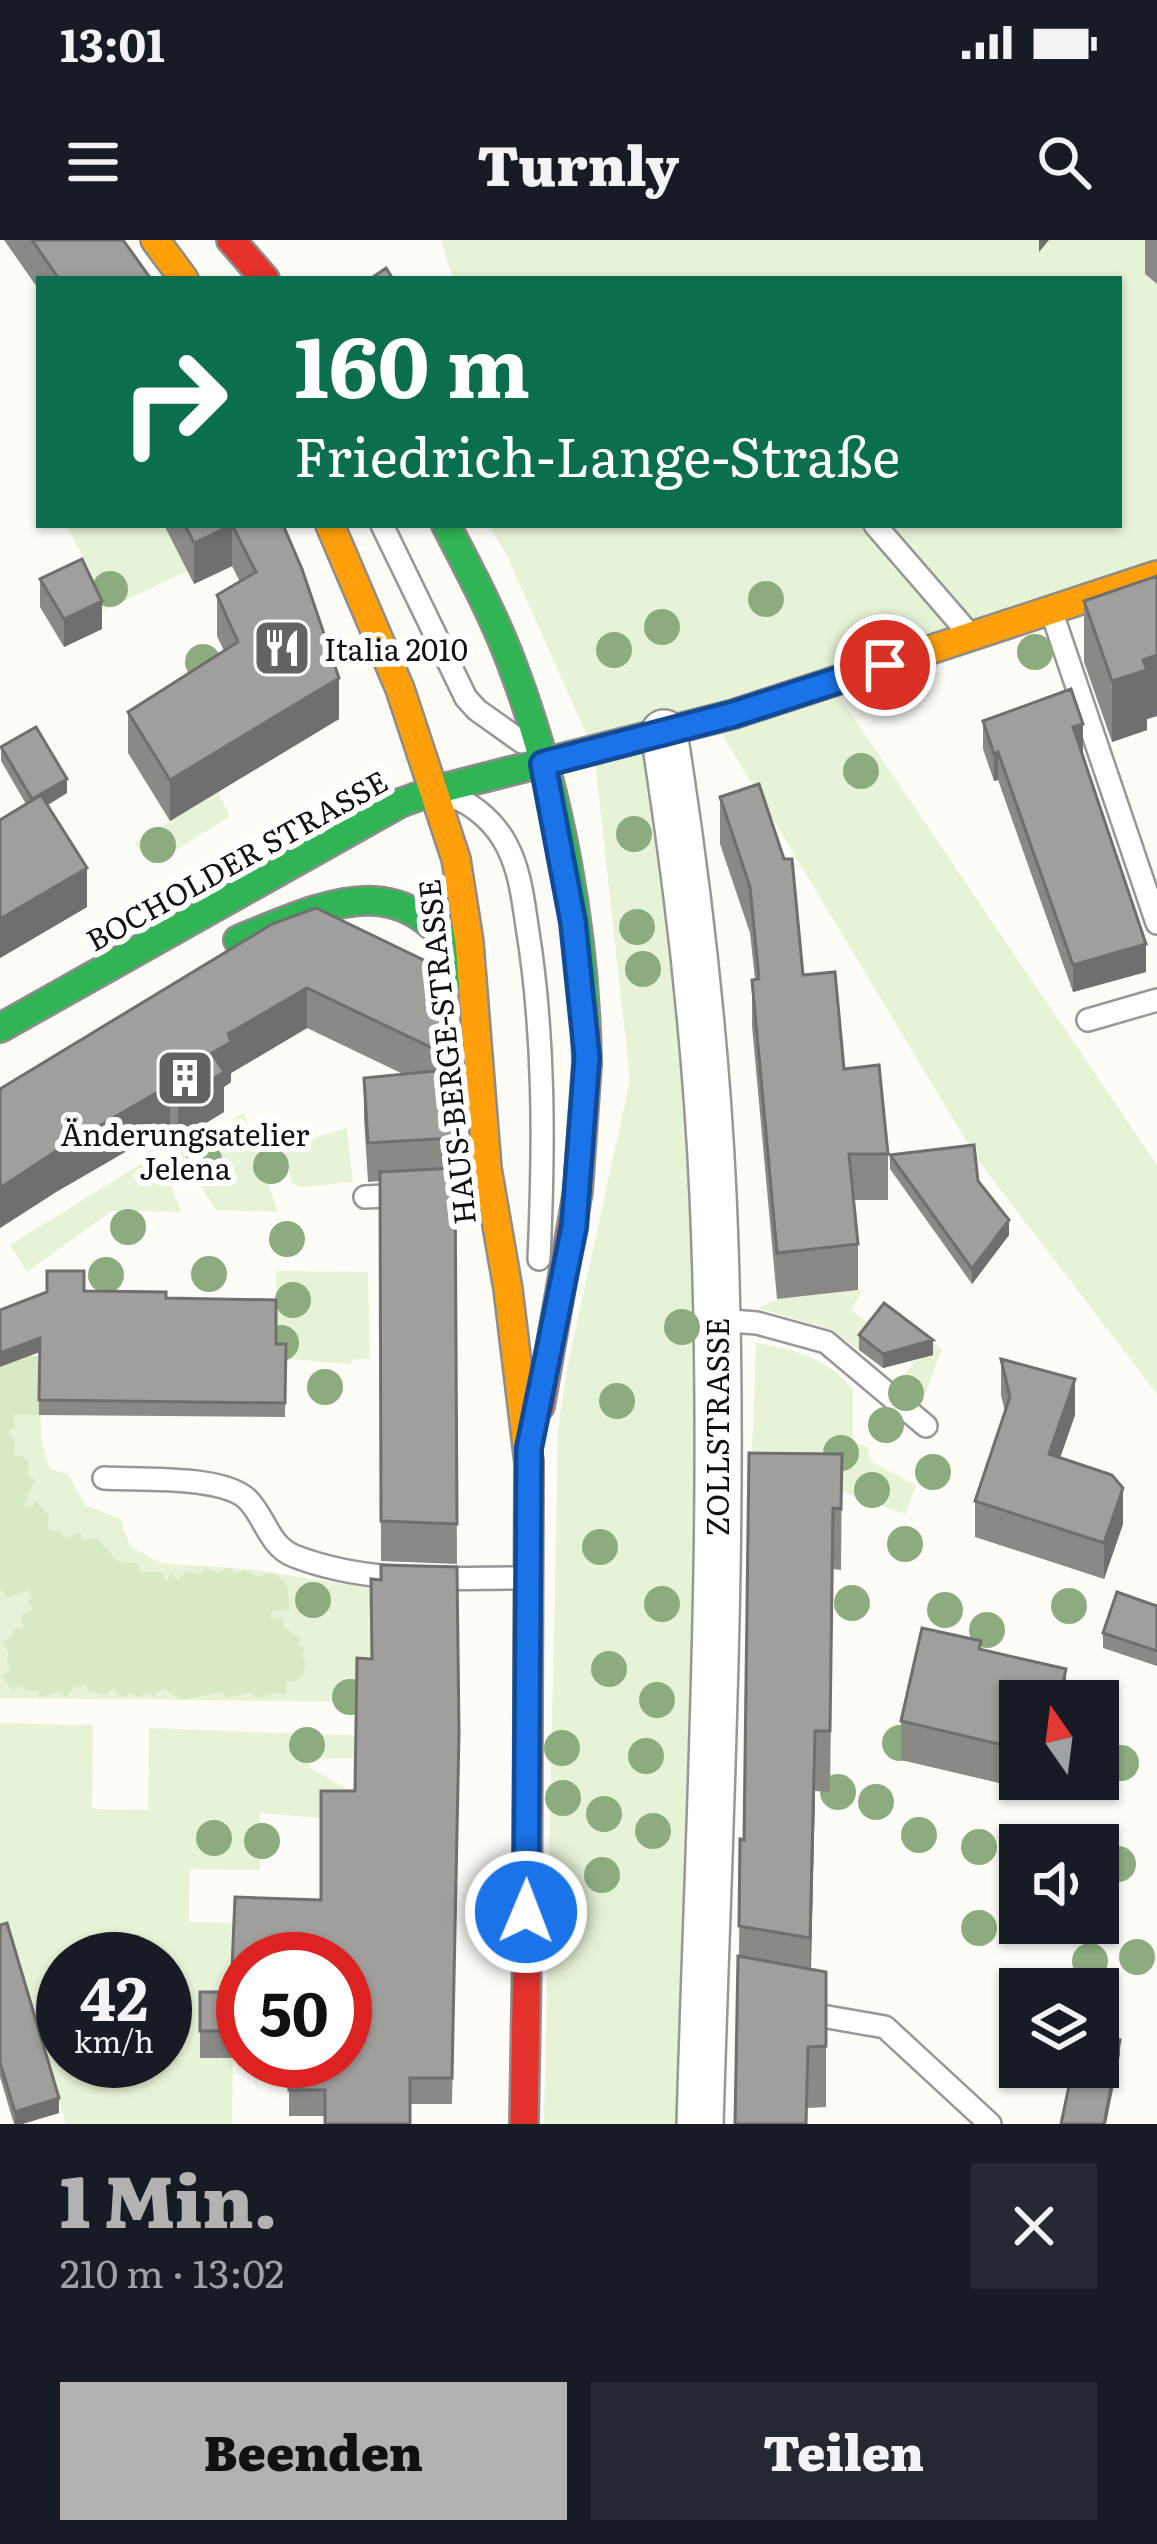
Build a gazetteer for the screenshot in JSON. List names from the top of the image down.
{
  "streets": {
    "main road": ["BOCHOLDER STRASSE", "HAUS-BERGE-STRASSE"],
    "street": ["ZOLLSTRASSE"]
  },
  "crossings": [
    ["BOCHOLDER STRASSE", "HAUS-BERGE-STRASSE"],
    ["BOCHOLDER STRASSE", "ZOLLSTRASSE"]
  ],
  "places": {
    "restaurant": ["Italia 2010"],
    "building": ["Änderungsatelier Jelena"]
  },
  "north": "top",
  "page": {
    "status": "13:01",
    "header": "Turnly",
    "turn": ["160 m", "Friedrich-Lange-Straße"],
    "speed": "42 km/h",
    "limit": "50",
    "heading": ["1 Min.", "210 m · 13:02"],
    "buttons": ["Beenden", "Teilen"]
  }
}
